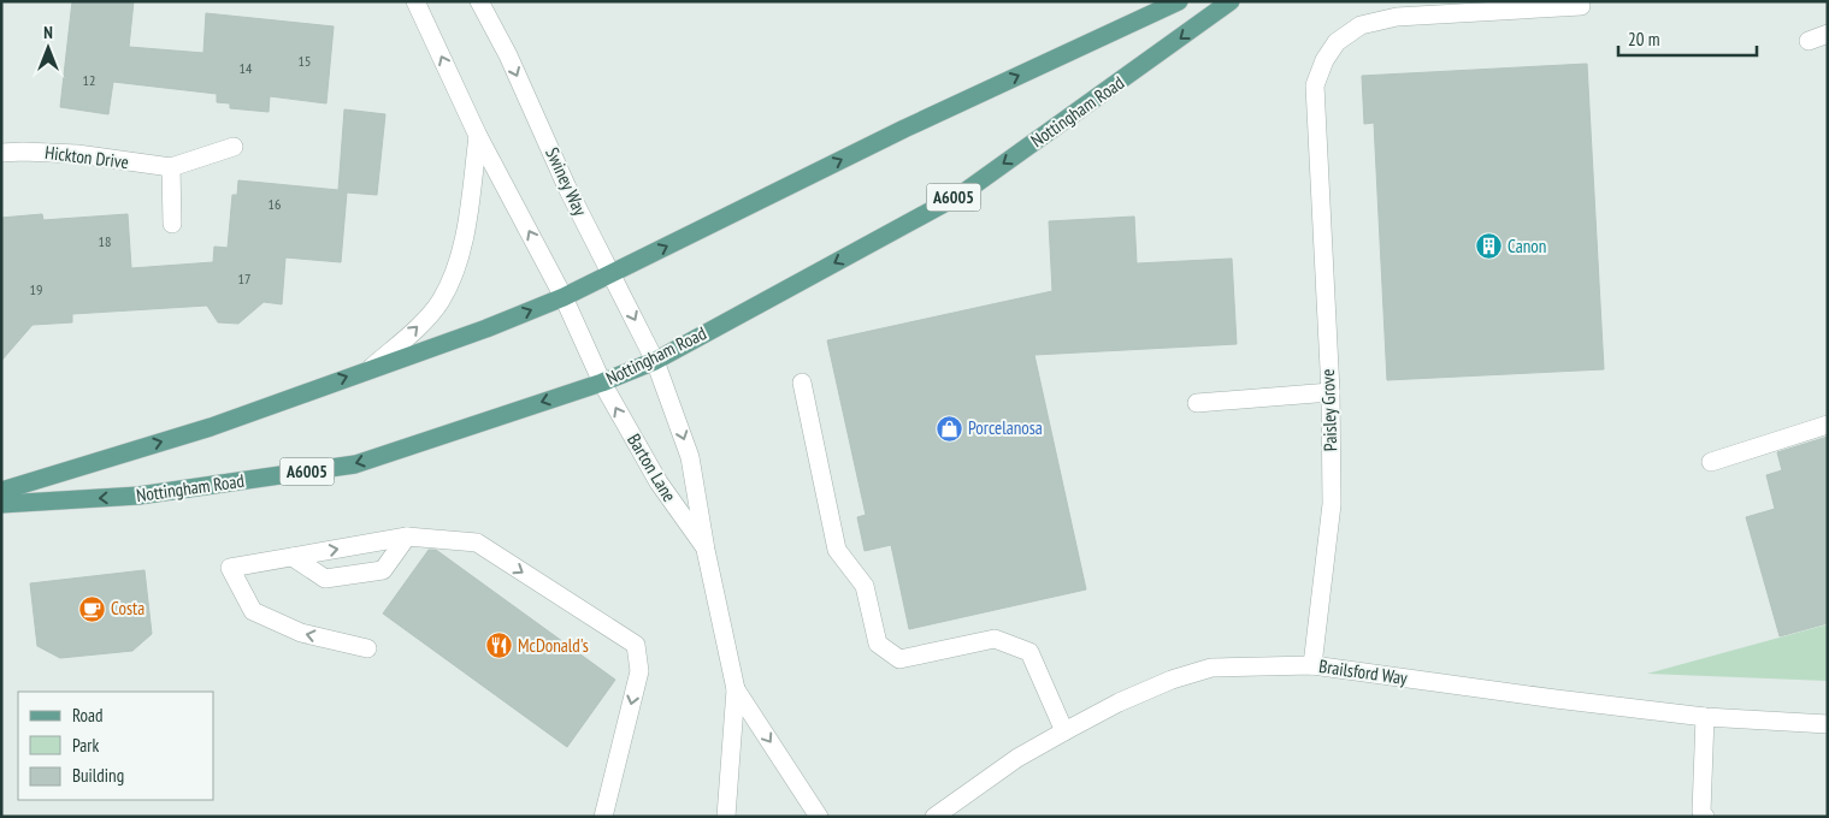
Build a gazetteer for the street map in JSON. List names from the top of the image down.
{
  "streets": {
    "main road": ["Nottingham Road", "A6005"],
    "street": [
      "Hickton Drive",
      "Swiney Way",
      "Paisley Grove",
      "Barton Lane",
      "Brailsford Way"
    ]
  },
  "crossings": [
    ["Nottingham Road", "Swiney Way"],
    ["Nottingham Road", "Barton Lane"],
    ["Swiney Way", "Barton Lane"],
    ["Paisley Grove", "Brailsford Way"]
  ],
  "places": {
    "building": ["Canon"],
    "shop": ["Porcelanosa"],
    "cafe": ["Costa"],
    "restaurant": ["McDonald's"]
  },
  "house_numbers": [
    "15",
    "14",
    "12",
    "16",
    "18",
    "17",
    "19"
  ],
  "legend": ["Road", "Park", "Building"],
  "scale_bar": "20 m",
  "north": "top"
}
